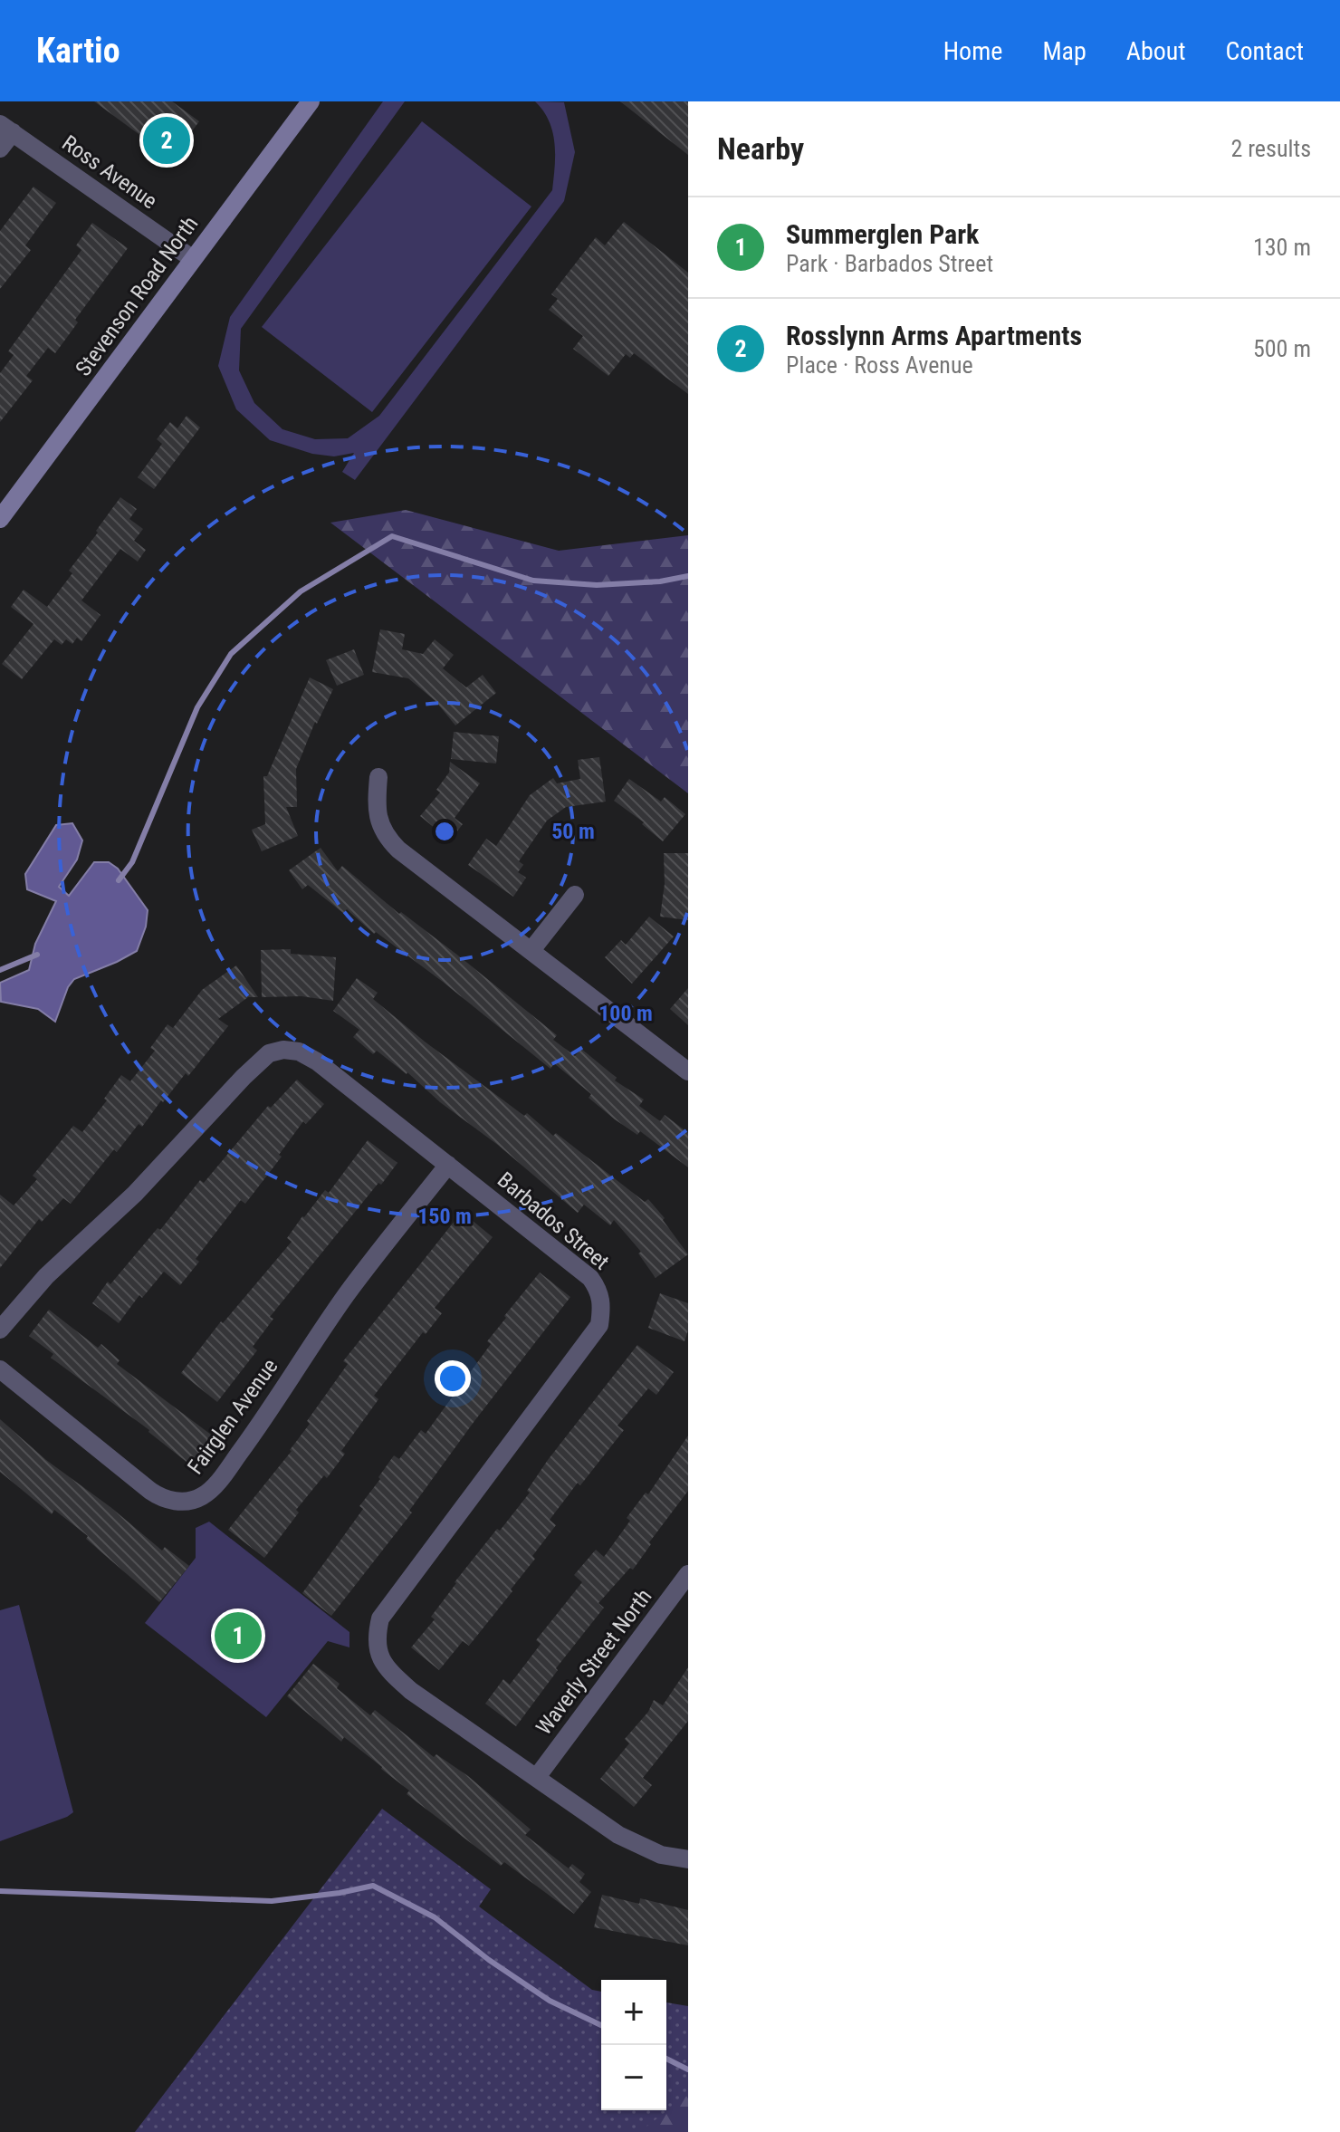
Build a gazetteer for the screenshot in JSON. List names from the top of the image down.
{
  "streets": {
    "street": [
      "Ross Avenue",
      "Stevenson Road North",
      "Barbados Street",
      "Fairglen Avenue",
      "Waverly Street North"
    ]
  },
  "crossings": [
    ["Ross Avenue", "Stevenson Road North"],
    ["Barbados Street", "Fairglen Avenue"],
    ["Barbados Street", "Waverly Street North"]
  ],
  "page": {
    "header": "Kartio",
    "nav": [
      "Home",
      "Map",
      "About",
      "Contact"
    ],
    "heading": ["Nearby", "2 results"],
    "pins": ["2", "1"],
    "list": [
      {
        "mark": "1",
        "name": "Summerglen Park",
        "note": "Park · Barbados Street",
        "value": "130 m"
      },
      {
        "mark": "2",
        "name": "Rosslynn Arms Apartments",
        "note": "Place · Ross Avenue",
        "value": "500 m"
      }
    ],
    "map_buttons": ["+", "−"]
  },
  "rings": ["50 m", "100 m", "150 m"]
}
